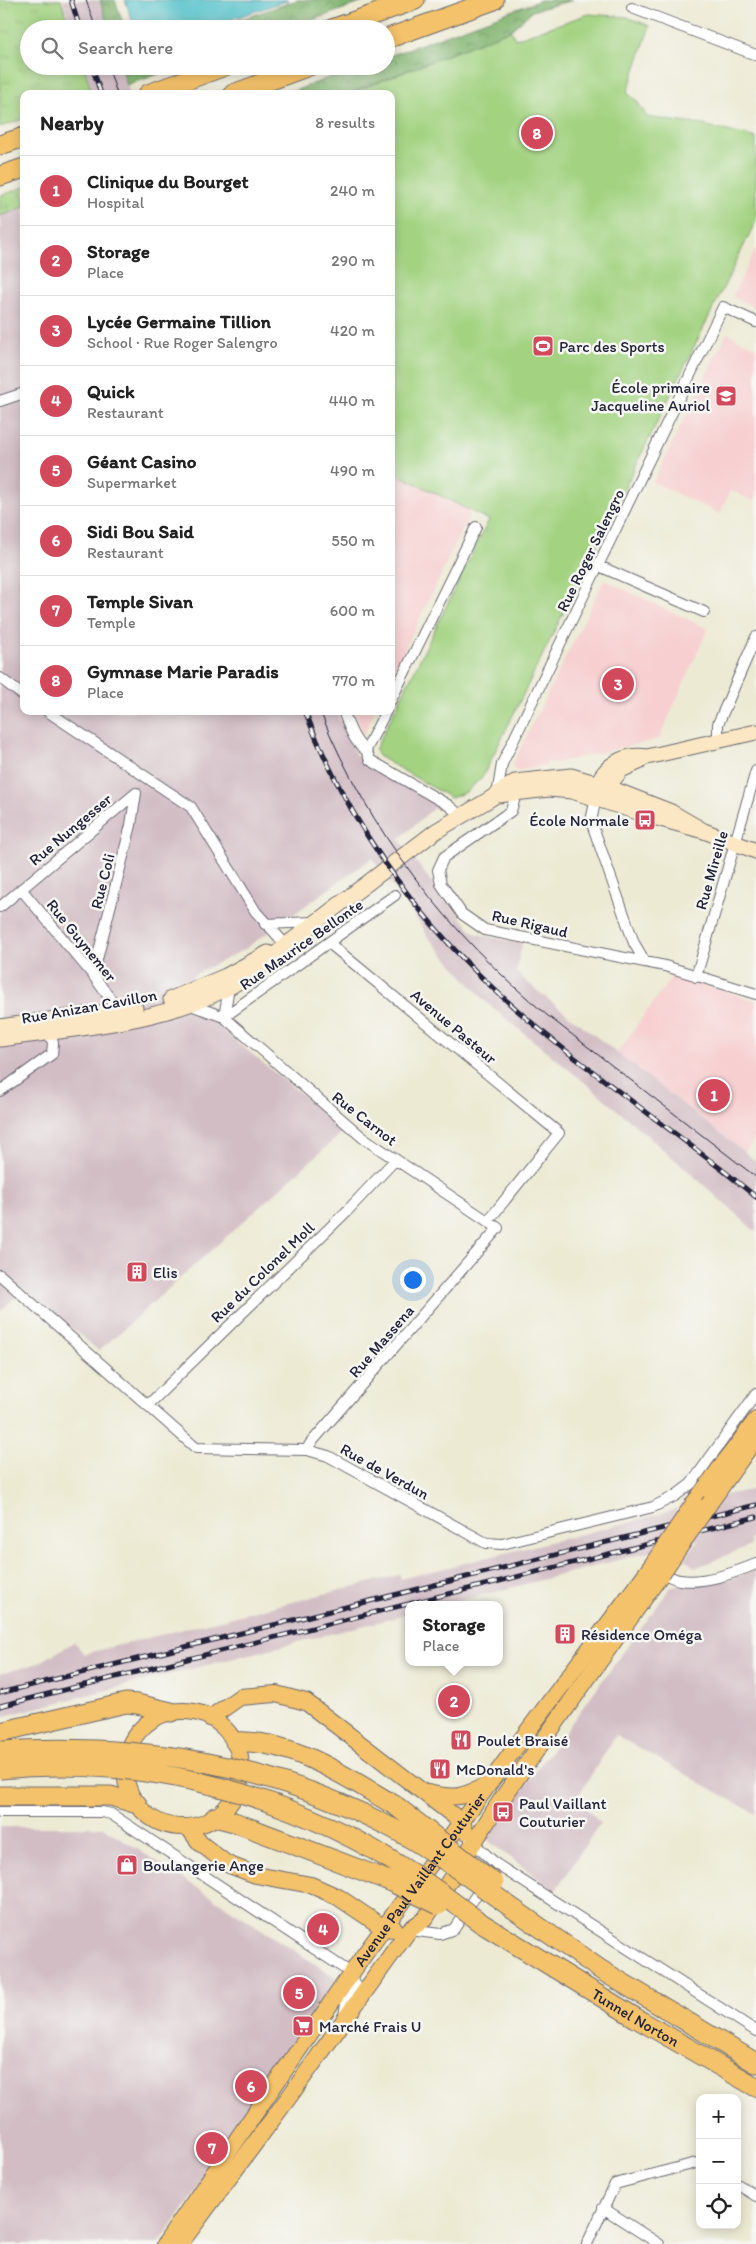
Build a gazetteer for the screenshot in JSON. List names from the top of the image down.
{
  "streets": {
    "highway": ["Tunnel Norton"],
    "main road": ["Rue Anizan Cavillon", "Avenue Paul Vaillant Couturier"],
    "street": [
      "Rue Roger Salengro",
      "Rue Nungesser",
      "Rue Mireille",
      "Rue Coli",
      "Rue Rigaud",
      "Rue Guynemer",
      "Rue Maurice Bellonte",
      "Avenue Pasteur",
      "Rue Carnot",
      "Rue du Colonel Moll",
      "Rue Massena",
      "Rue de Verdun"
    ]
  },
  "crossings": [
    ["Rue Roger Salengro", "Rue Anizan Cavillon"],
    ["Rue Nungesser", "Rue Coli"],
    ["Rue Nungesser", "Rue Guynemer"],
    ["Rue Mireille", "Rue Rigaud"],
    ["Rue Coli", "Rue Guynemer"],
    ["Rue Rigaud", "Rue Anizan Cavillon"],
    ["Rue Guynemer", "Rue Anizan Cavillon"],
    ["Rue Maurice Bellonte", "Avenue Pasteur"],
    ["Rue Maurice Bellonte", "Rue Carnot"],
    ["Rue Anizan Cavillon", "Rue Carnot"],
    ["Avenue Pasteur", "Rue Carnot"],
    ["Rue Carnot", "Rue du Colonel Moll"],
    ["Rue Carnot", "Rue Massena"],
    ["Rue du Colonel Moll", "Rue de Verdun"],
    ["Rue Massena", "Rue de Verdun"]
  ],
  "places": {
    "sports": ["Parc des Sports"],
    "school or university": ["École primaire Jacqueline Auriol"],
    "bus stop": ["École Normale", "Paul Vaillant Couturier"],
    "building": ["Elis", "Résidence Oméga"],
    "restaurant": ["Poulet Braisé", "McDonald's"],
    "shop": ["Boulangerie Ange"],
    "supermarket": ["Marché Frais U"]
  },
  "page": {
    "search": "Search here",
    "heading": ["Nearby", "8 results"],
    "pins": [
      "8",
      "3",
      "1",
      "2",
      "4",
      "5",
      "6",
      "7"
    ],
    "list": [
      {
        "mark": "1",
        "name": "Clinique du Bourget",
        "note": "Hospital",
        "value": "240 m"
      },
      {
        "mark": "2",
        "name": "Storage",
        "note": "Place",
        "value": "290 m"
      },
      {
        "mark": "3",
        "name": "Lycée Germaine Tillion",
        "note": "School · Rue Roger Salengro",
        "value": "420 m"
      },
      {
        "mark": "4",
        "name": "Quick",
        "note": "Restaurant",
        "value": "440 m"
      },
      {
        "mark": "5",
        "name": "Géant Casino",
        "note": "Supermarket",
        "value": "490 m"
      },
      {
        "mark": "6",
        "name": "Sidi Bou Said",
        "note": "Restaurant",
        "value": "550 m"
      },
      {
        "mark": "7",
        "name": "Temple Sivan",
        "note": "Temple",
        "value": "600 m"
      },
      {
        "mark": "8",
        "name": "Gymnase Marie Paradis",
        "note": "Place",
        "value": "770 m"
      }
    ],
    "popup": ["Storage", "Place"],
    "map_buttons": ["+", "−"]
  }
}
